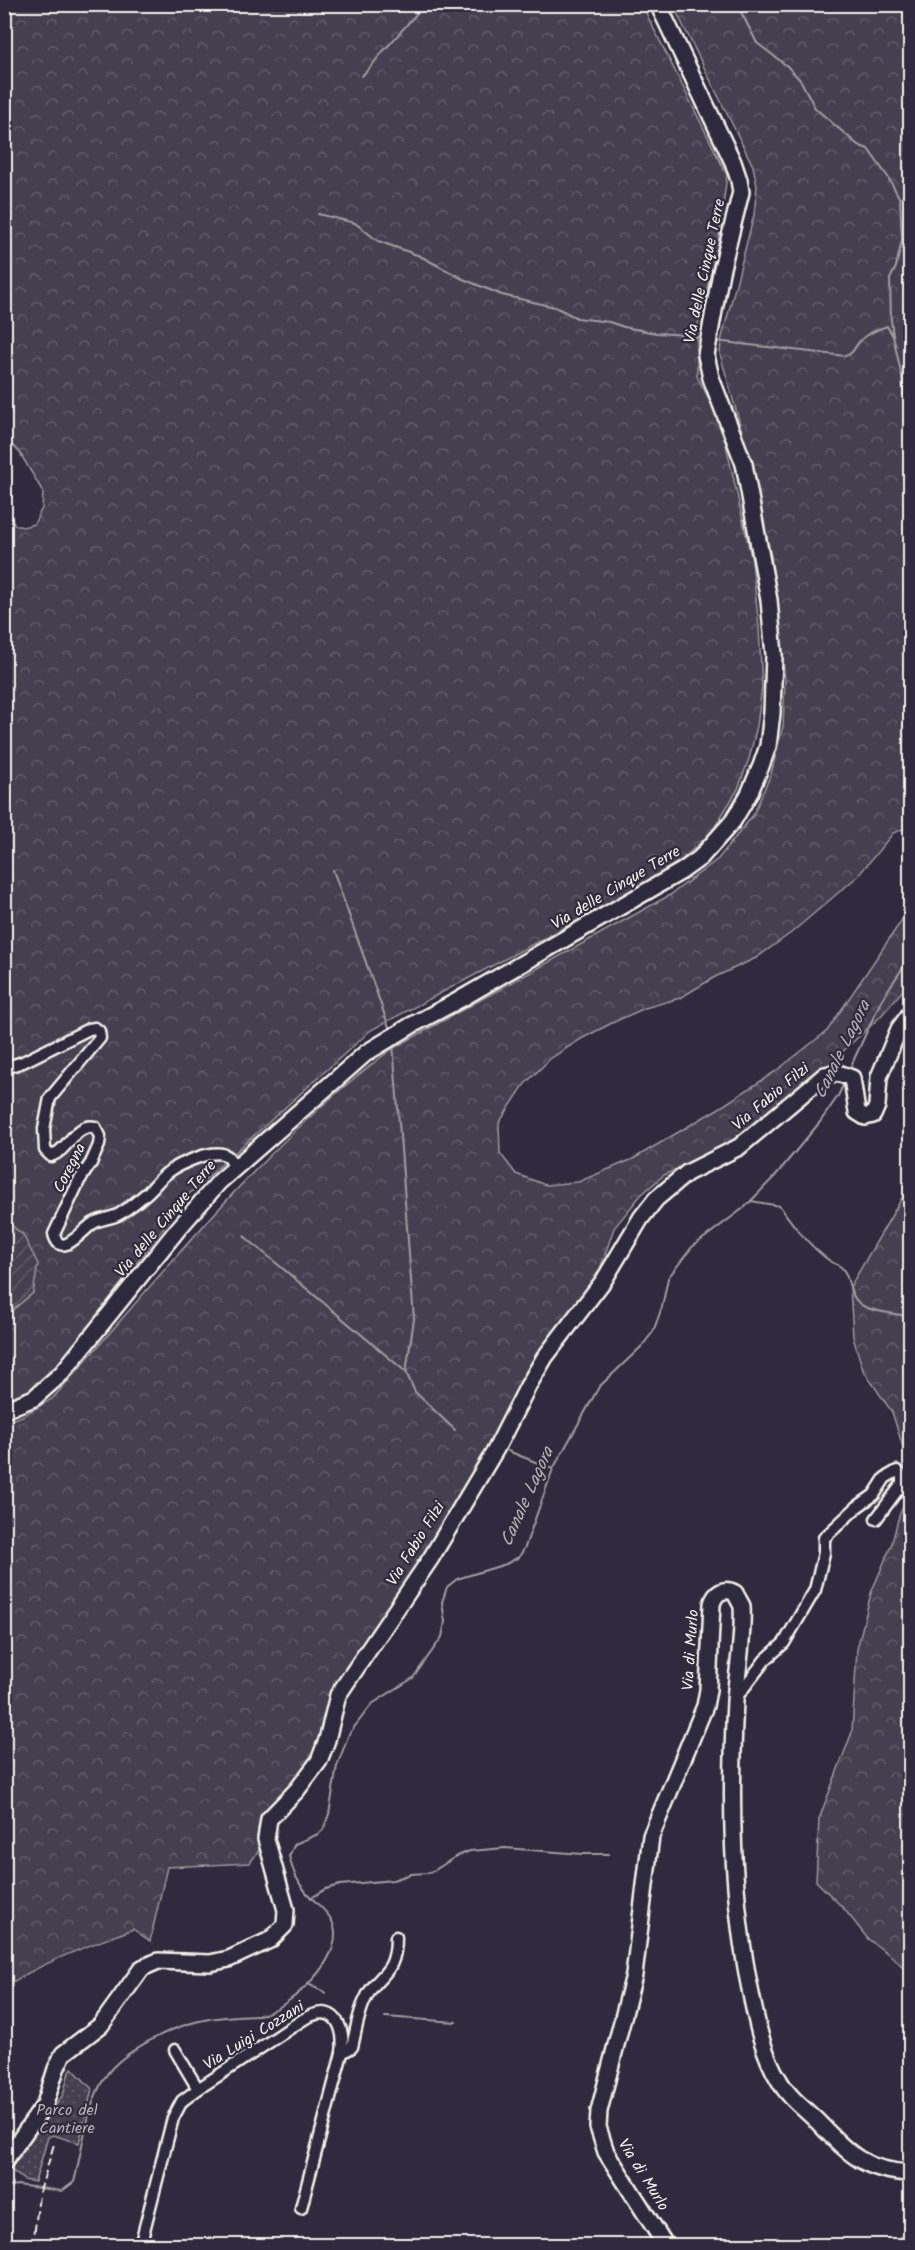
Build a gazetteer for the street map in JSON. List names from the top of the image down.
{
  "streets": {
    "street": [
      "Via delle Cinque Terre",
      "Via Fabio Filzi",
      "Coregna",
      "Via di Murlo",
      "Via Luigi Cozzani"
    ]
  },
  "crossings": [
    ["Via delle Cinque Terre", "Coregna"]
  ],
  "water": ["Canale Lagora"],
  "parks": ["Parco del Cantiere"]
}
